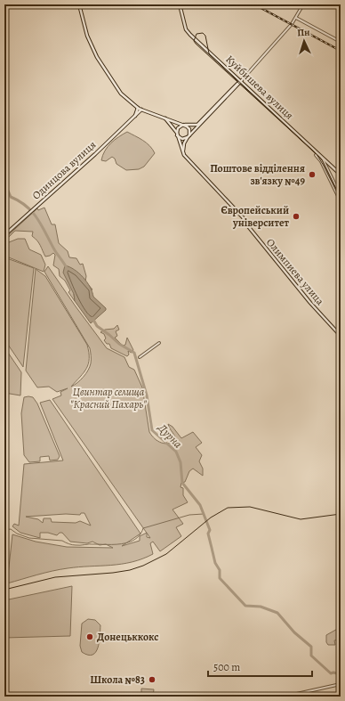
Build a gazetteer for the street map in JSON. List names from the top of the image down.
{
  "streets": {
    "main road": ["Куйбишева вулиця", "Одинцова вулиця", "Олимпиева улица"]
  },
  "water": ["Дурна"],
  "parks": ["Цвинтар селища \"Красний Пахарь\""],
  "places": [
    "Поштове відділення зв'язку №49",
    "Європейський університет",
    "Донецьккокс",
    "Школа №83"
  ],
  "scale_bar": "500 m",
  "north": "top"
}
